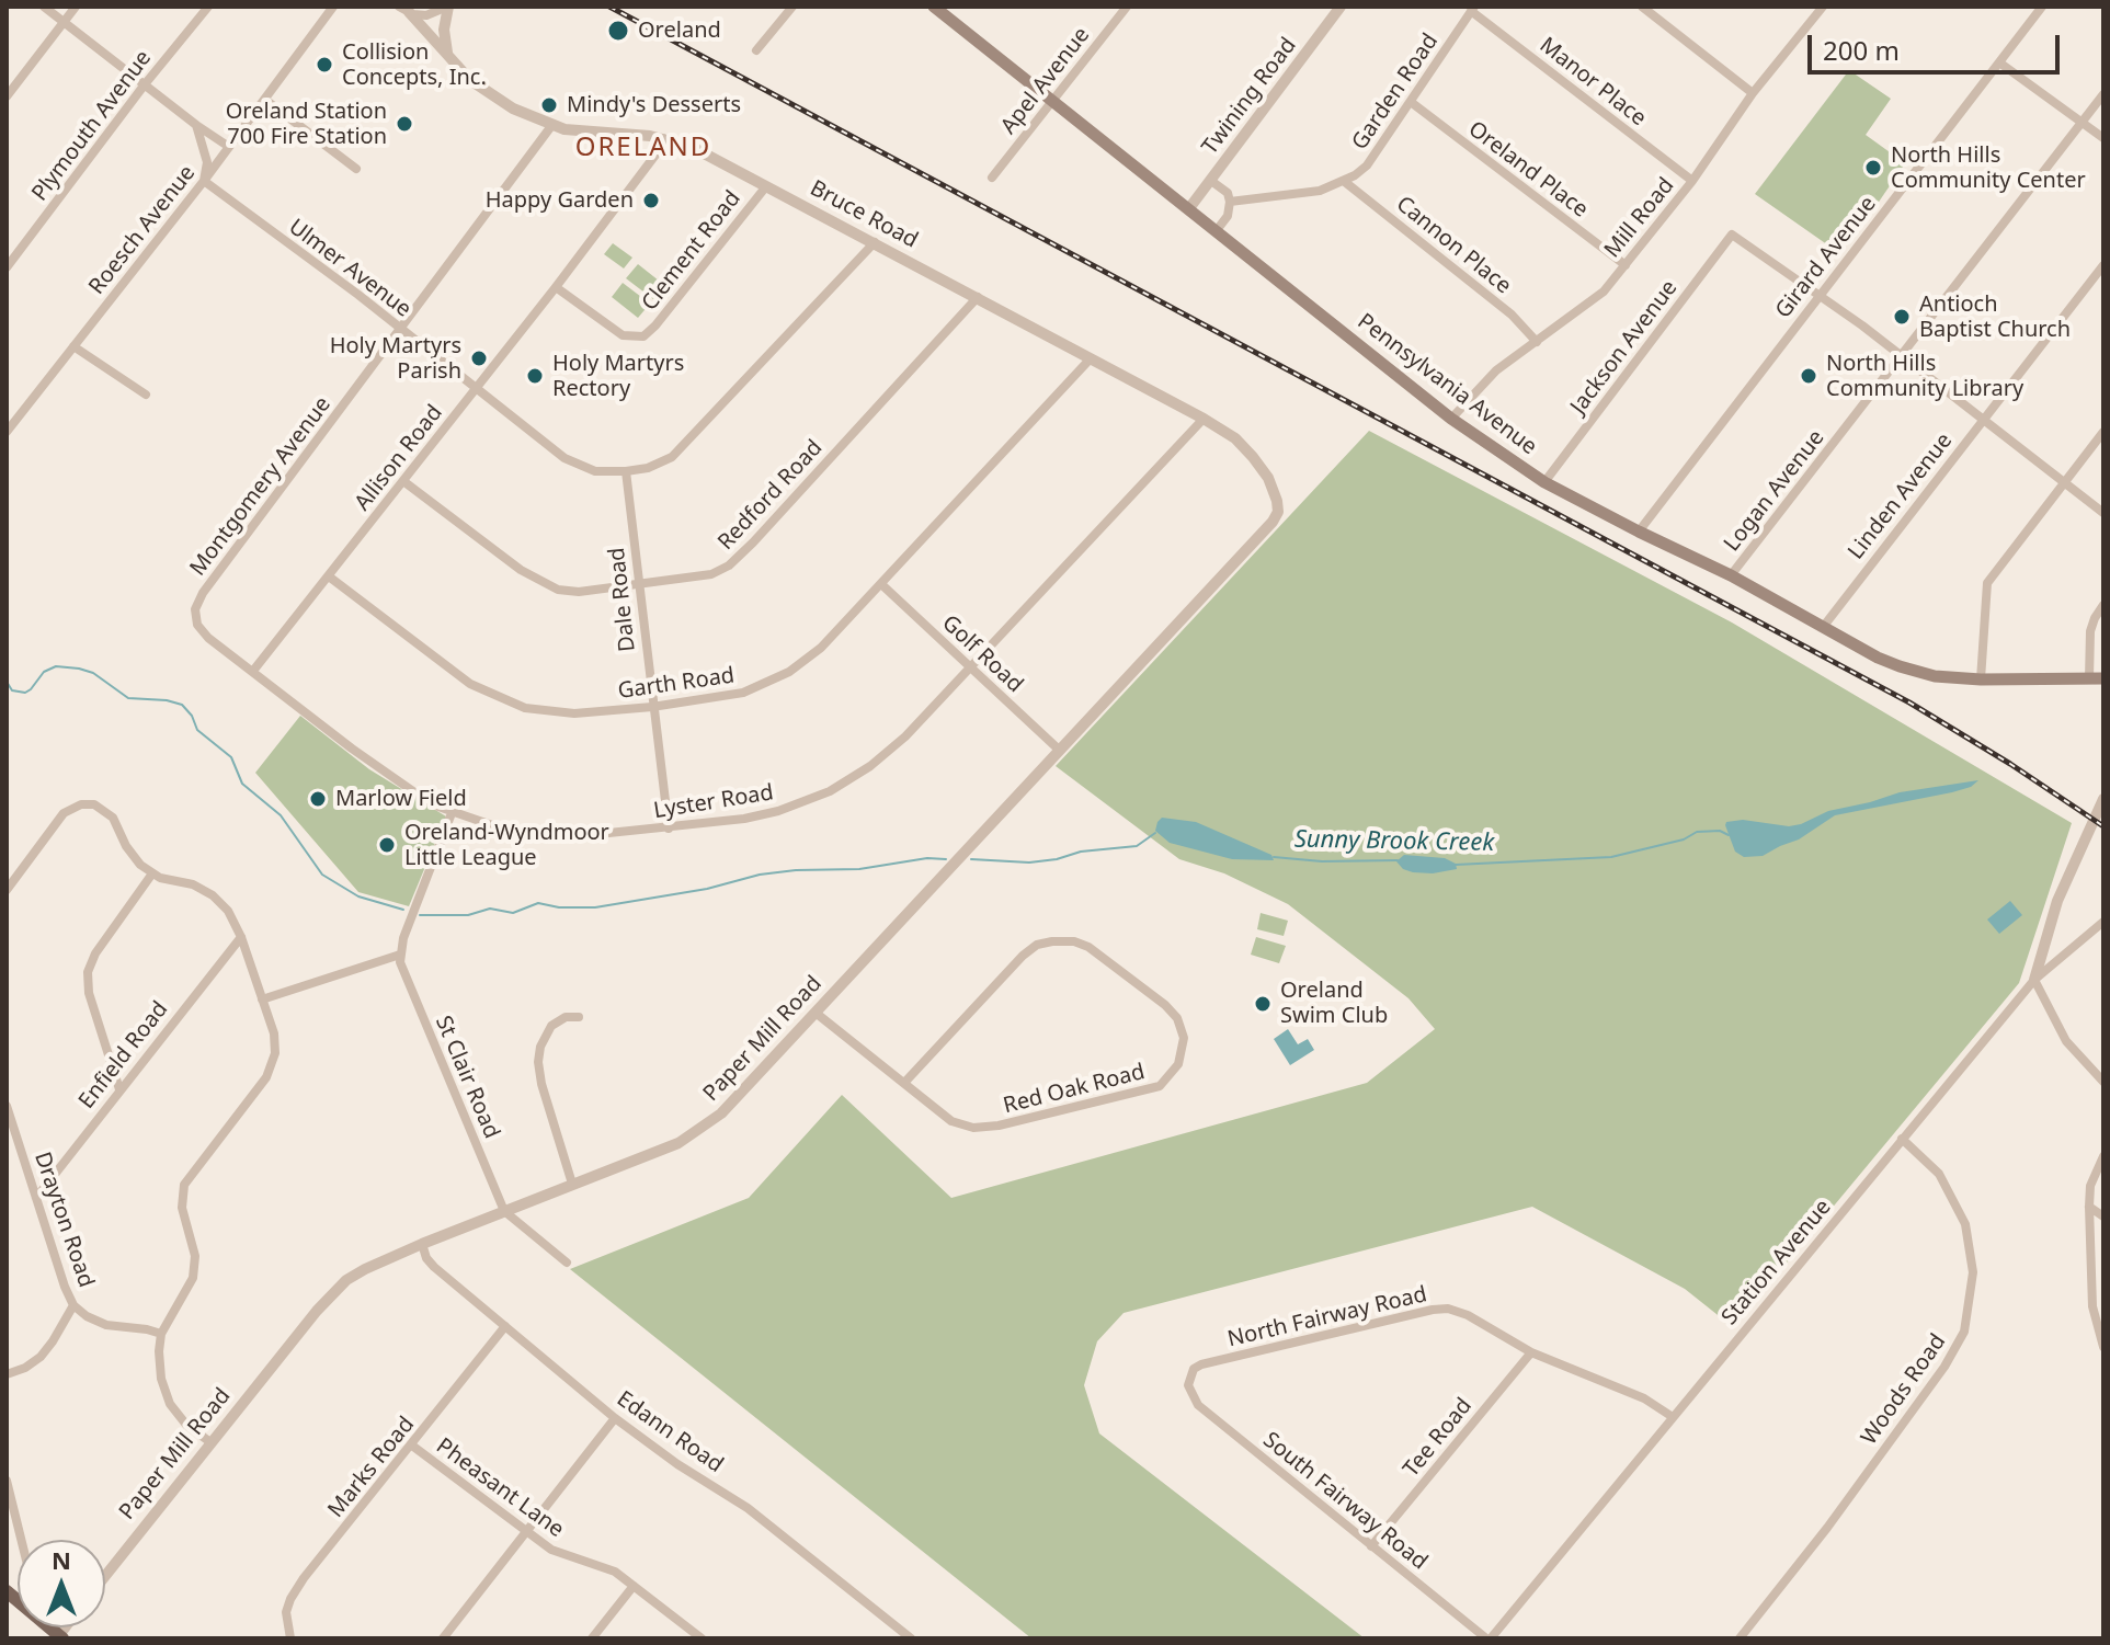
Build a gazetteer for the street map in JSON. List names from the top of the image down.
{
  "streets": {
    "main road": ["Pennsylvania Avenue"],
    "street": [
      "Apel Avenue",
      "Manor Place",
      "Garden Road",
      "Twining Road",
      "Plymouth Avenue",
      "Oreland Place",
      "Bruce Road",
      "Mill Road",
      "Roesch Avenue",
      "Cannon Place",
      "Clement Road",
      "Girard Avenue",
      "Ulmer Avenue",
      "Jackson Avenue",
      "Allison Road",
      "Montgomery Avenue",
      "Logan Avenue",
      "Redford Road",
      "Linden Avenue",
      "Dale Road",
      "Golf Road",
      "Garth Road",
      "Lyster Road",
      "Paper Mill Road",
      "Enfield Road",
      "St Clair Road",
      "Red Oak Road",
      "Drayton Road",
      "Station Avenue",
      "North Fairway Road",
      "Woods Road",
      "Edann Road",
      "Tee Road",
      "Marks Road",
      "Pheasant Lane",
      "South Fairway Road"
    ]
  },
  "crossings": [
    ["Apel Avenue", "Pennsylvania Avenue"],
    ["Manor Place", "Garden Road"],
    ["Manor Place", "Mill Road"],
    ["Garden Road", "Oreland Place"],
    ["Garden Road", "Cannon Place"],
    ["Twining Road", "Pennsylvania Avenue"],
    ["Oreland Place", "Mill Road"],
    ["Bruce Road", "Clement Road"],
    ["Bruce Road", "Ulmer Avenue"],
    ["Bruce Road", "Allison Road"],
    ["Bruce Road", "Montgomery Avenue"],
    ["Bruce Road", "Redford Road"],
    ["Bruce Road", "Garth Road"],
    ["Bruce Road", "Lyster Road"],
    ["Bruce Road", "Paper Mill Road"],
    ["Mill Road", "Cannon Place"],
    ["Mill Road", "Pennsylvania Avenue"],
    ["Roesch Avenue", "Ulmer Avenue"],
    ["Clement Road", "Allison Road"],
    ["Girard Avenue", "Jackson Avenue"],
    ["Girard Avenue", "Pennsylvania Avenue"],
    ["Ulmer Avenue", "Allison Road"],
    ["Ulmer Avenue", "Montgomery Avenue"],
    ["Ulmer Avenue", "Dale Road"],
    ["Jackson Avenue", "Pennsylvania Avenue"],
    ["Pennsylvania Avenue", "Logan Avenue"],
    ["Pennsylvania Avenue", "Linden Avenue"],
    ["Allison Road", "Redford Road"],
    ["Allison Road", "Garth Road"],
    ["Allison Road", "Lyster Road"],
    ["Montgomery Avenue", "Lyster Road"],
    ["Redford Road", "Dale Road"],
    ["Dale Road", "Garth Road"],
    ["Dale Road", "Lyster Road"],
    ["Golf Road", "Garth Road"],
    ["Golf Road", "Lyster Road"],
    ["Golf Road", "Paper Mill Road"],
    ["Paper Mill Road", "St Clair Road"],
    ["Paper Mill Road", "Edann Road"],
    ["Enfield Road", "Drayton Road"],
    ["Station Avenue", "North Fairway Road"],
    ["Station Avenue", "Woods Road"],
    ["Station Avenue", "South Fairway Road"],
    ["North Fairway Road", "Tee Road"],
    ["North Fairway Road", "South Fairway Road"],
    ["Edann Road", "Marks Road"],
    ["Tee Road", "South Fairway Road"],
    ["Marks Road", "Pheasant Lane"]
  ],
  "districts": ["ORELAND"],
  "water": ["Sunny Brook Creek"],
  "places": [
    "Oreland",
    "Collision Concepts, Inc.",
    "Mindy's Desserts",
    "Oreland Station 700 Fire Station",
    "North Hills Community Center",
    "Happy Garden",
    "Antioch Baptist Church",
    "Holy Martyrs Parish",
    "Holy Martyrs Rectory",
    "North Hills Community Library",
    "Marlow Field",
    "Oreland-Wyndmoor Little League",
    "Oreland Swim Club"
  ],
  "scale_bar": "200 m",
  "north": "top"
}
